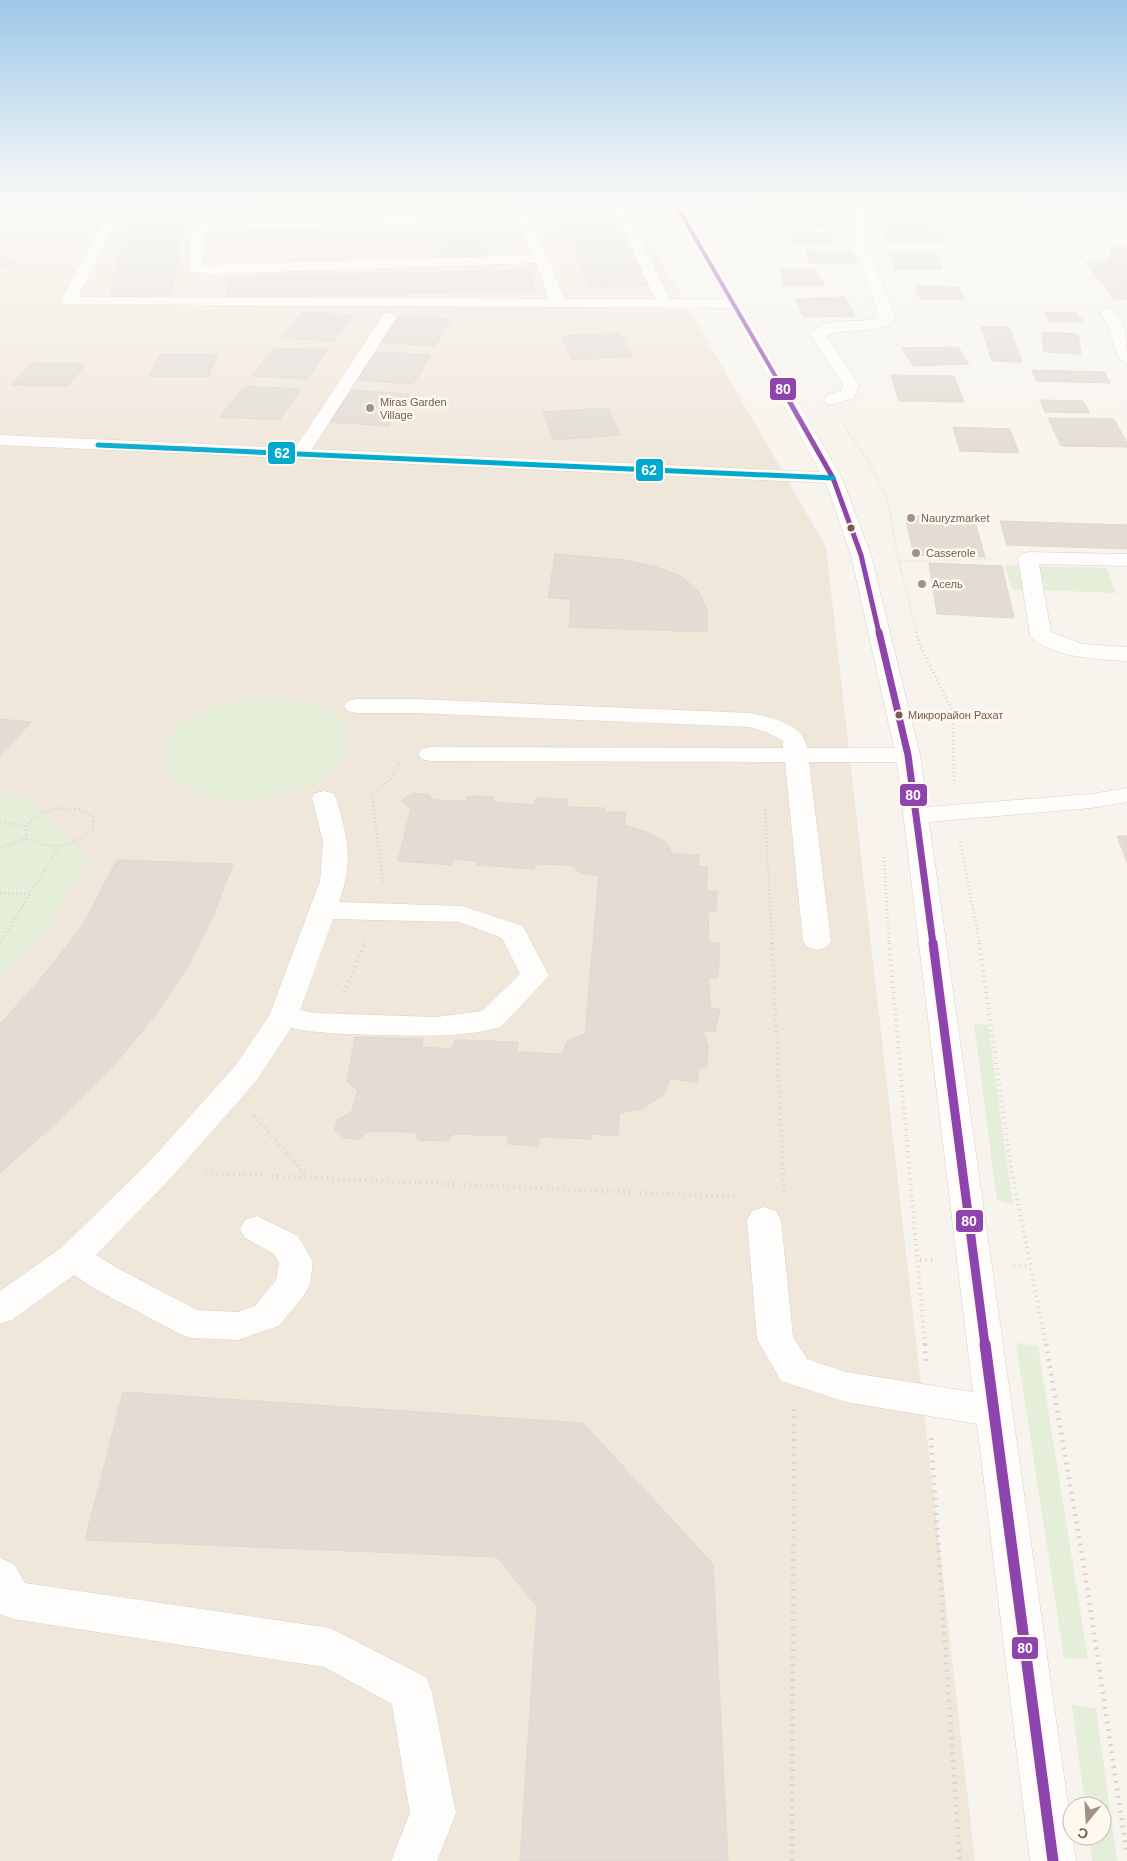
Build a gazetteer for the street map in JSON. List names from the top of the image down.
{
  "places": [
    "Miras Garden Village",
    "Nauryzmarket",
    "Casserole",
    "Асель",
    "Микрорайон Рахат"
  ],
  "lines": ["transit line 80", "transit line 62"],
  "north": "bottom"
}
